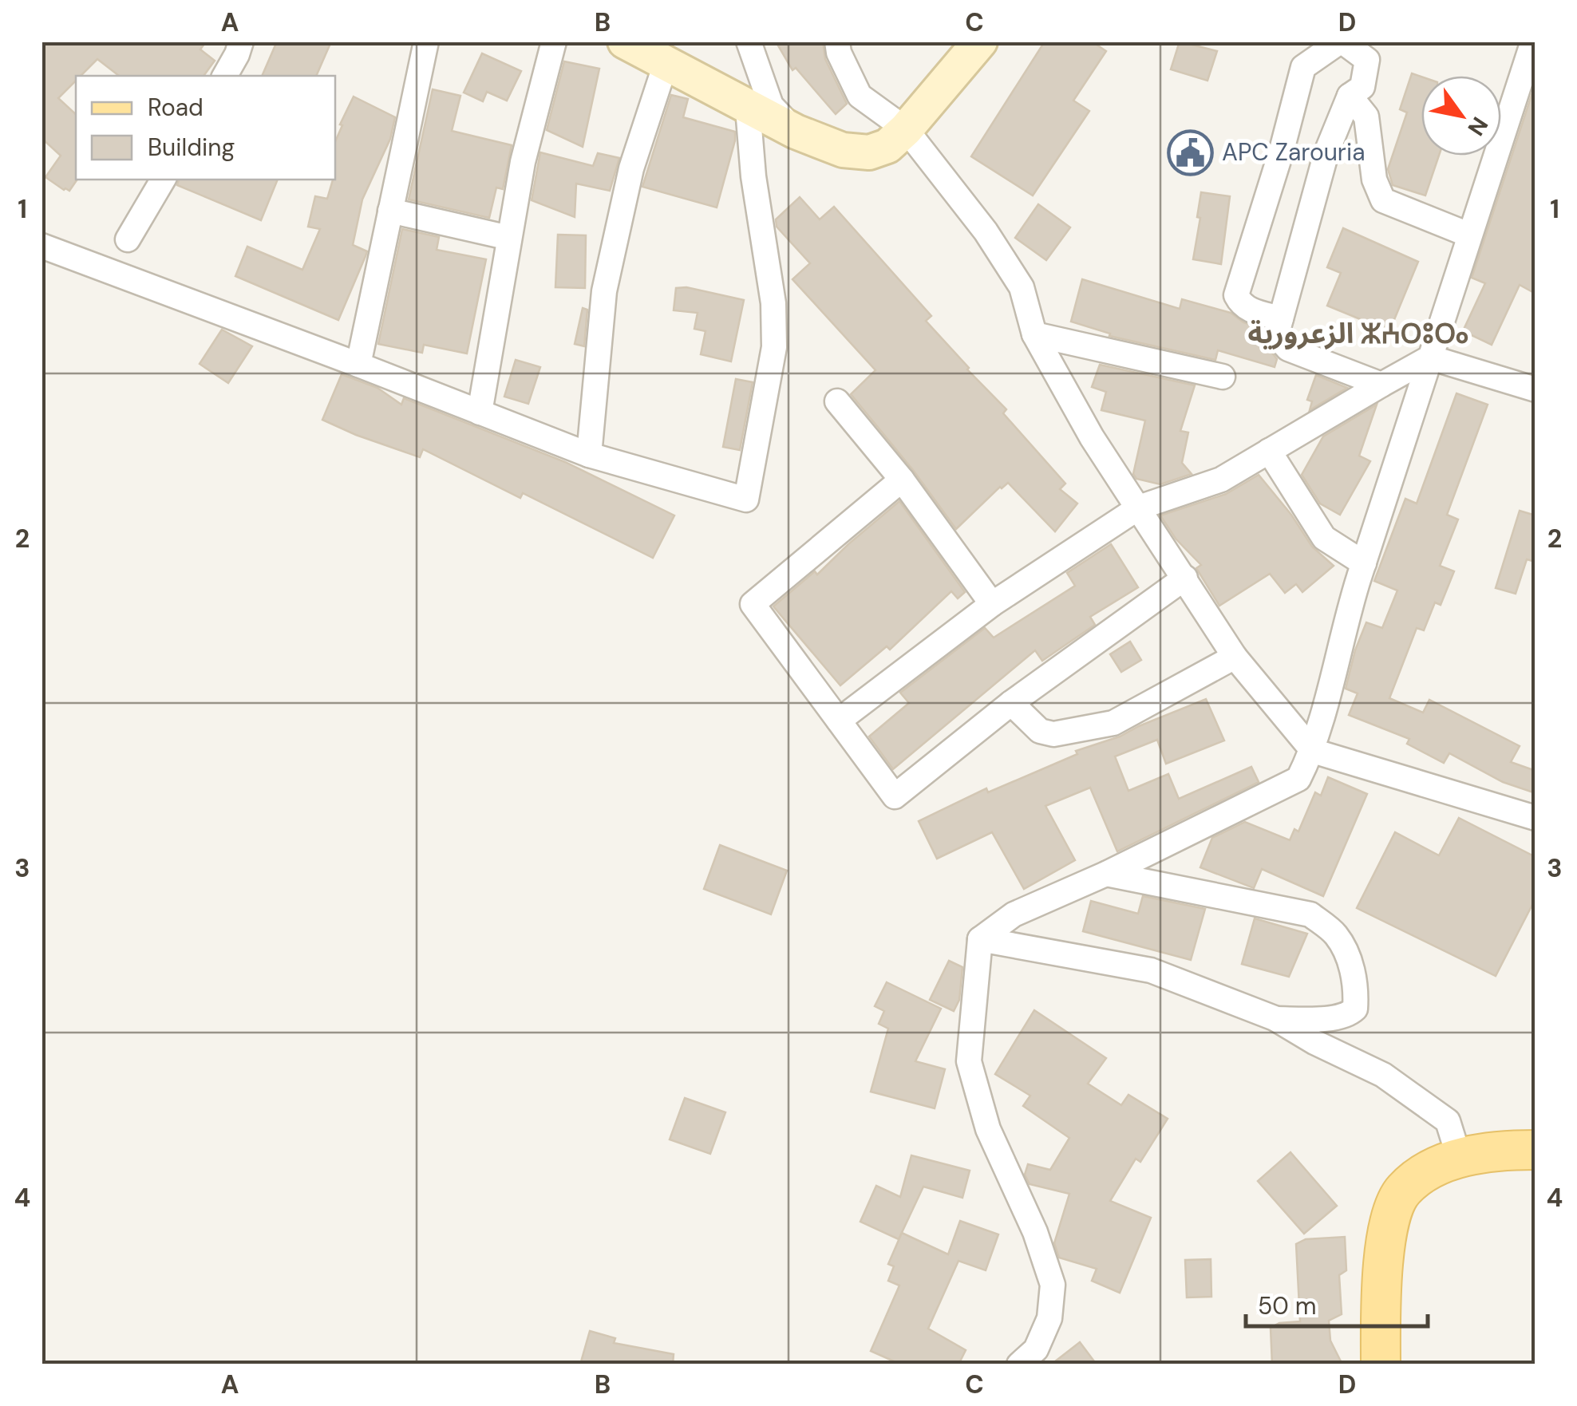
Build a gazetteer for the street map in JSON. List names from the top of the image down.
{
  "districts": ["الزعرورية ⵣⵄⵔⵓⵔⴰ"],
  "places": {
    "public building": ["APC Zarouria"]
  },
  "legend": ["Road", "Building"],
  "scale_bar": "50 m",
  "north": "bottom right",
  "grid": {
    "columns": [
      "A",
      "B",
      "C",
      "D"
    ],
    "rows": [
      "1",
      "2",
      "3",
      "4"
    ]
  }
}
